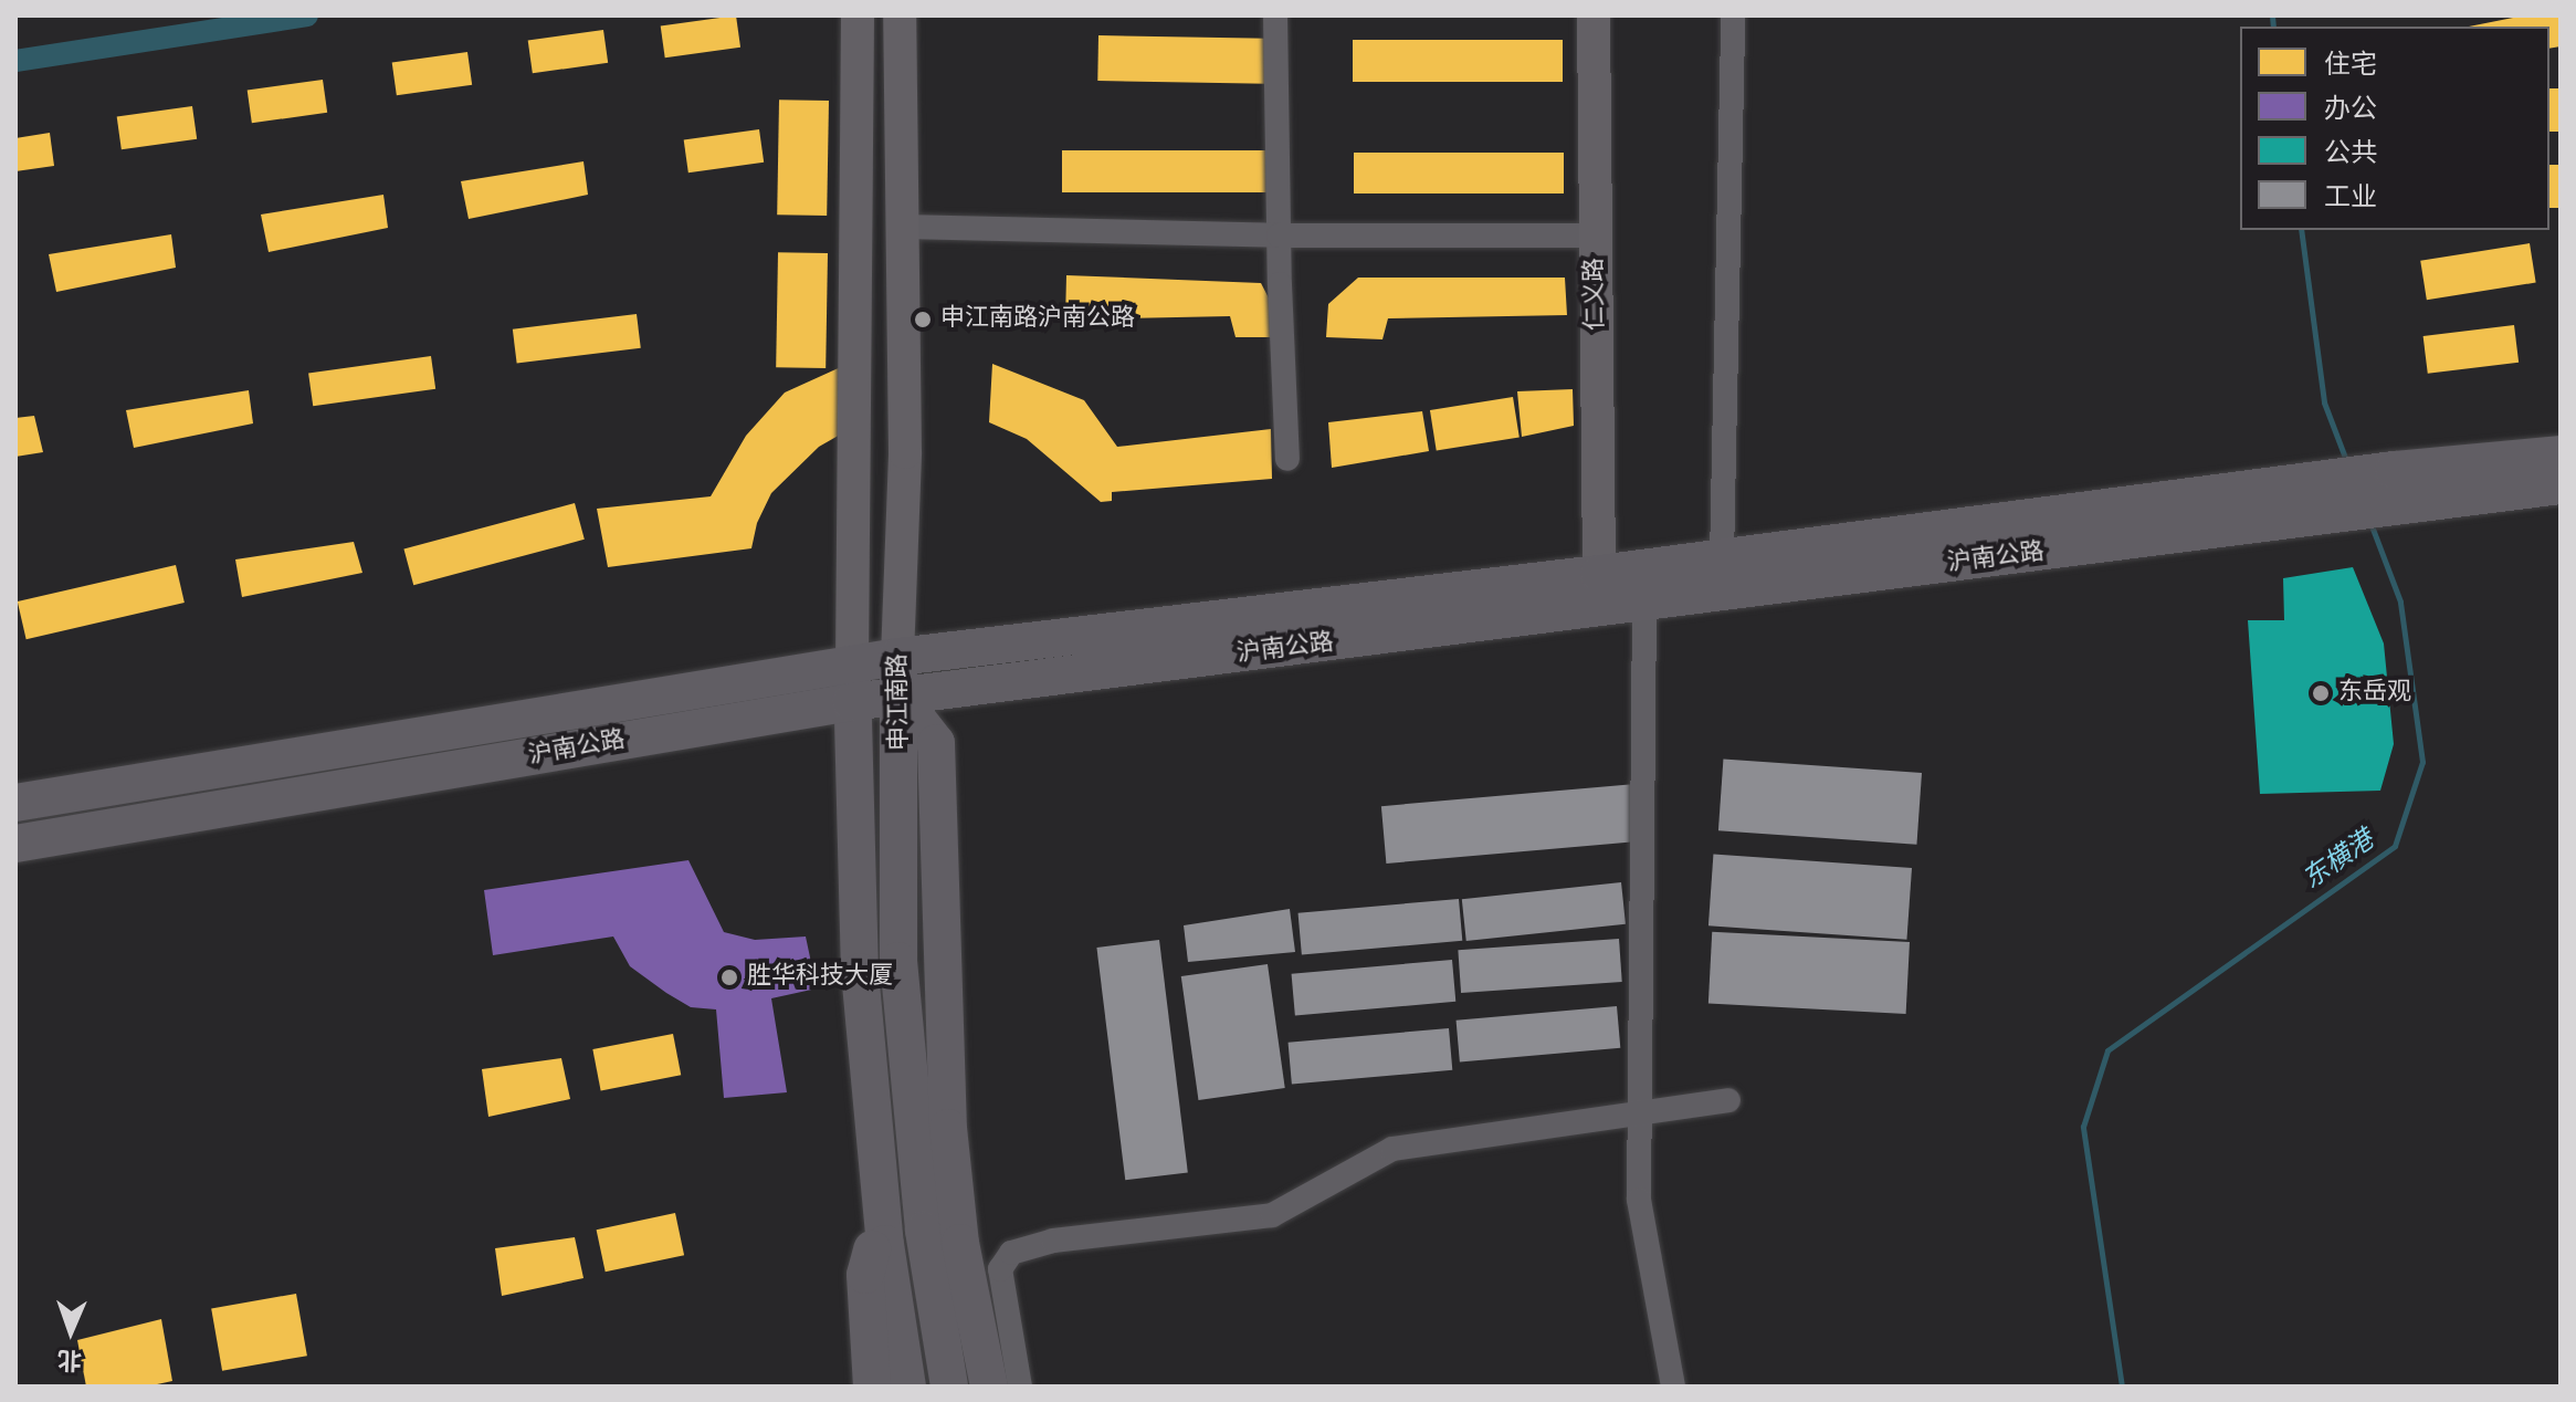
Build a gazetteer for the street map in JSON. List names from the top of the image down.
{
  "streets": {
    "main road": ["仁义路", "沪南公路", "申江南路"]
  },
  "crossings": [
    ["仁义路", "沪南公路"],
    ["沪南公路", "申江南路"]
  ],
  "water": ["东横港"],
  "places": ["申江南路沪南公路", "东岳观", "胜华科技大厦"],
  "legend": [
    "住宅",
    "办公",
    "公共",
    "工业"
  ],
  "north": "bottom"
}
